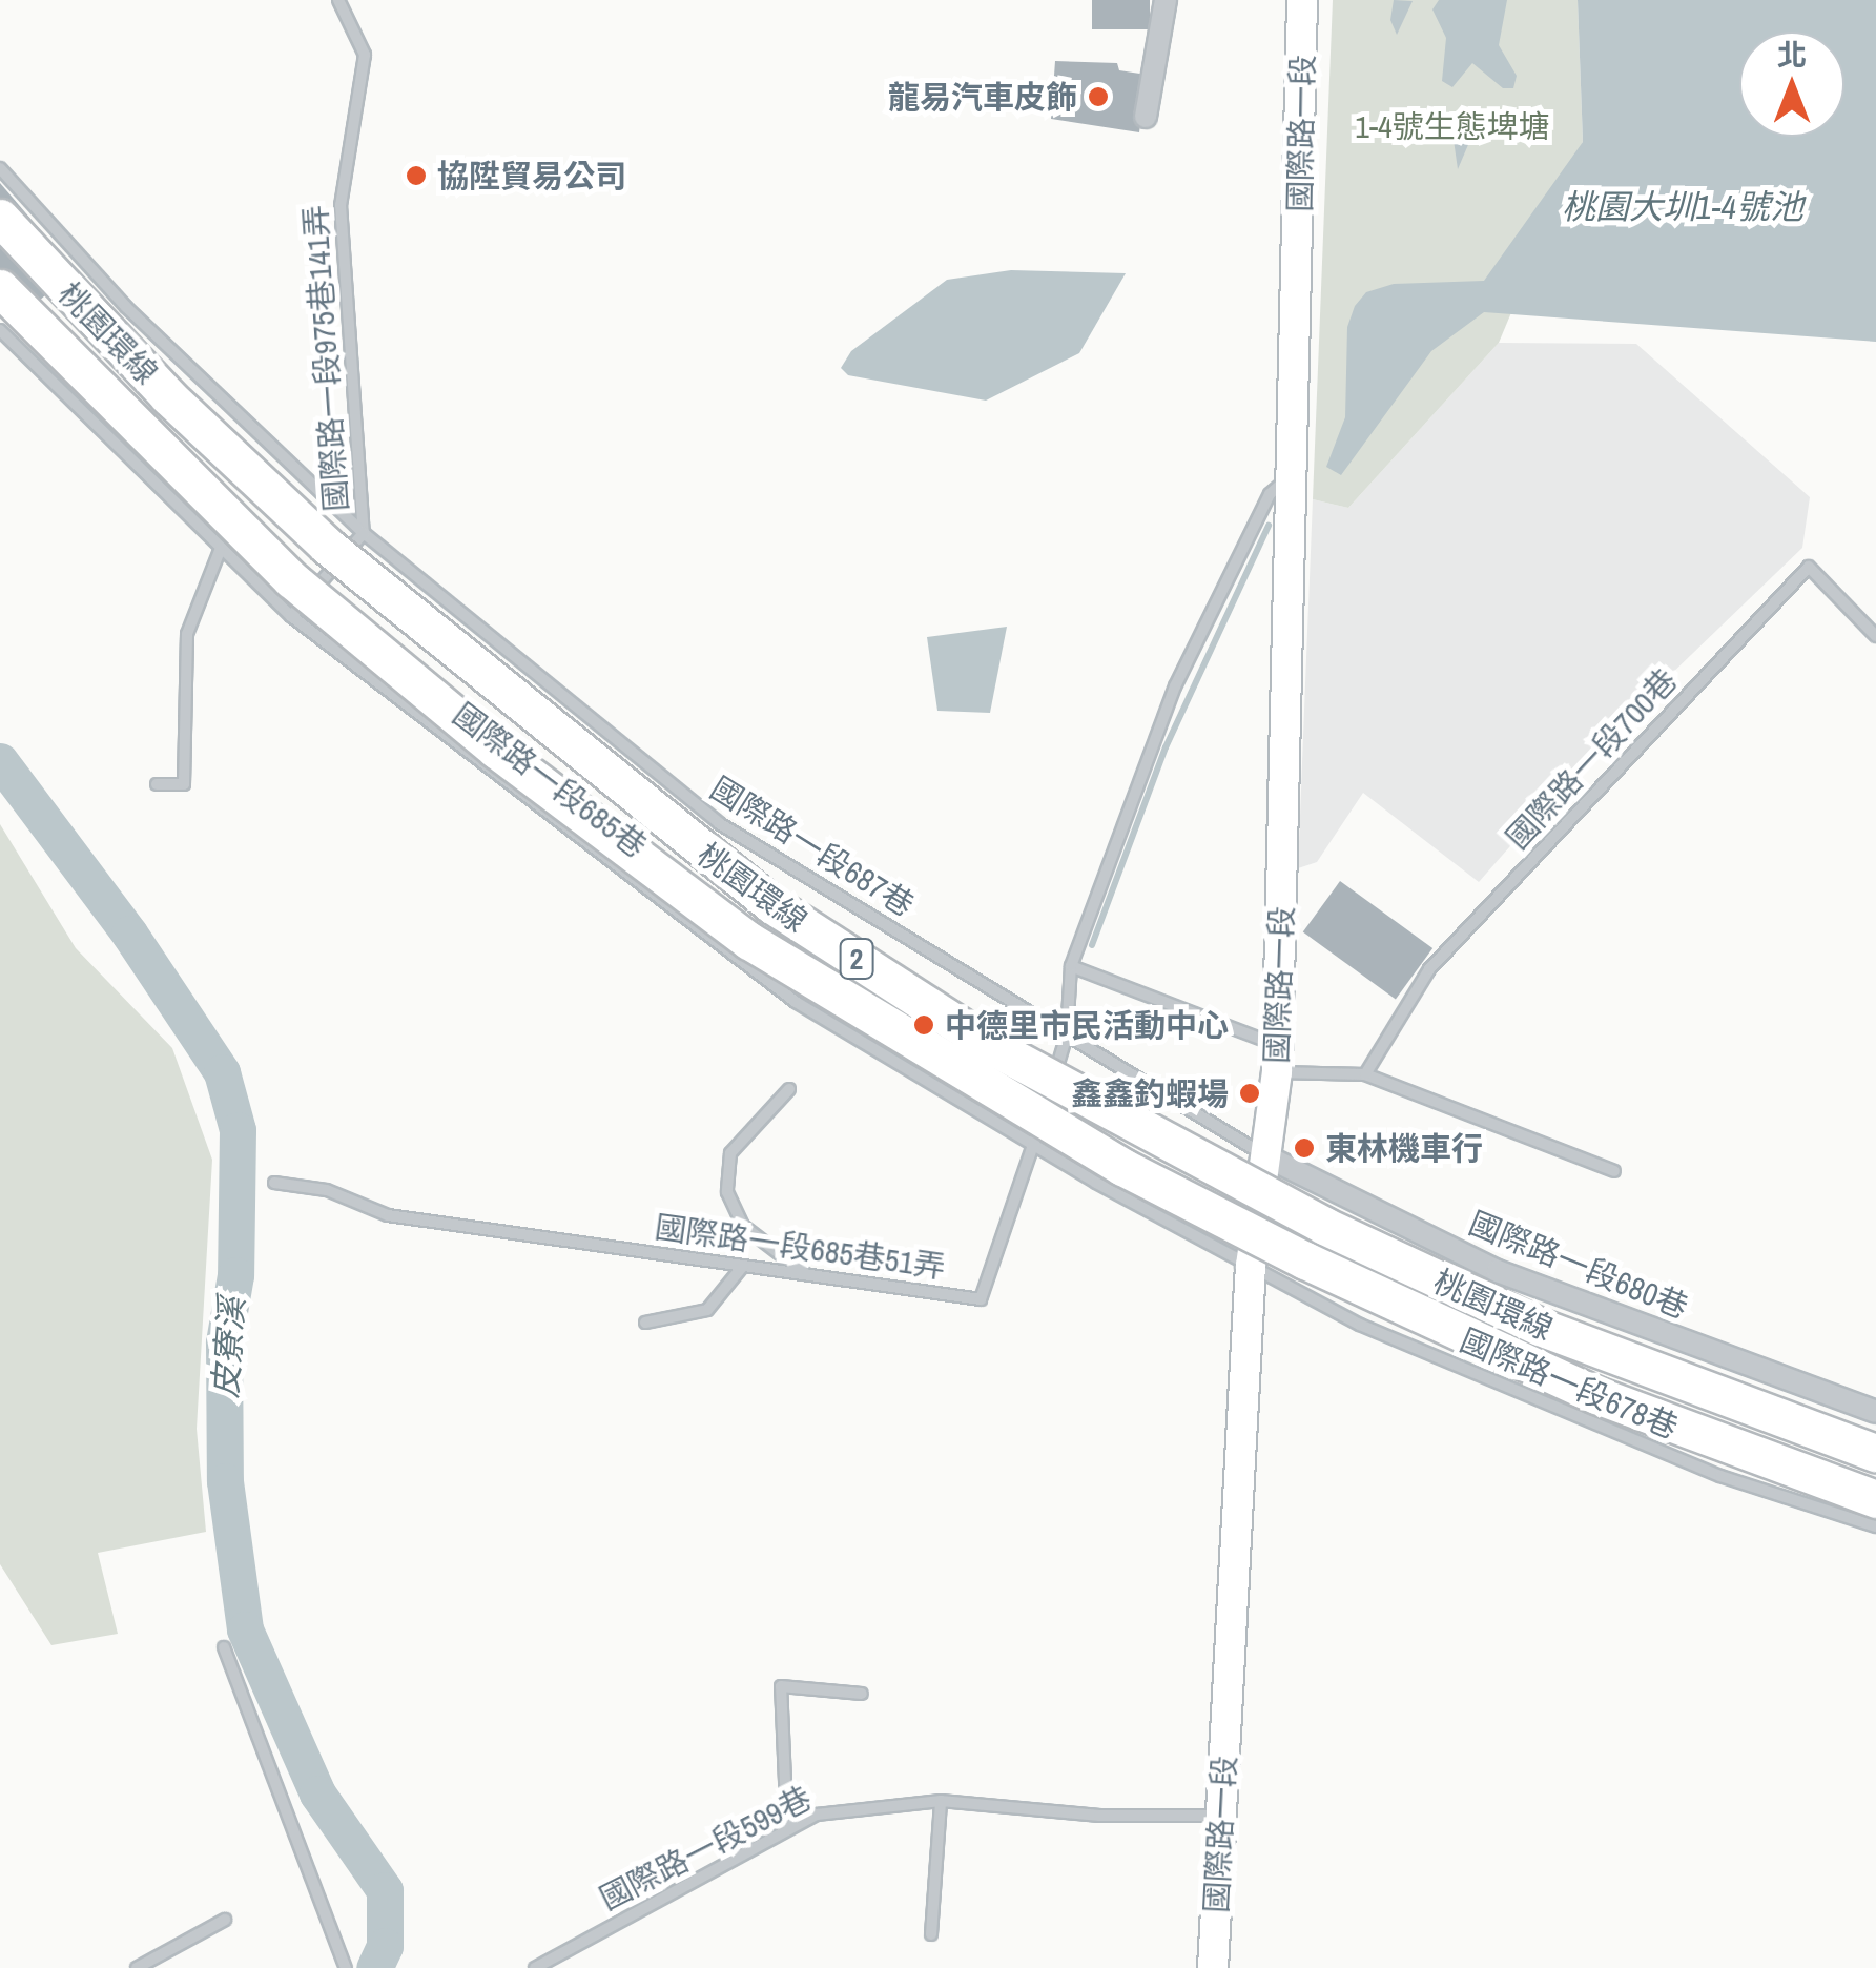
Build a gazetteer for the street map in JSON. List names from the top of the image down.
{
  "streets": {
    "highway": ["桃園環線", "2"],
    "street": ["國際路一段", "國際路一段680巷"],
    "lane": [
      "國際路一段975巷141弄",
      "國際路一段700巷",
      "國際路一段685巷",
      "國際路一段687巷",
      "國際路一段685巷51弄",
      "國際路一段678巷",
      "國際路一段599巷"
    ]
  },
  "crossings": [
    ["國際路一段", "國際路一段685巷"],
    ["國際路一段", "國際路一段687巷"],
    ["國際路一段", "國際路一段685巷51弄"],
    ["國際路一段", "國際路一段680巷"],
    ["國際路一段", "國際路一段678巷"],
    ["國際路一段", "國際路一段599巷"],
    ["國際路一段975巷141弄", "國際路一段687巷"],
    ["國際路一段685巷", "國際路一段685巷51弄"],
    ["國際路一段685巷", "國際路一段678巷"],
    ["國際路一段687巷", "國際路一段685巷51弄"],
    ["國際路一段687巷", "國際路一段680巷"]
  ],
  "water": ["桃園大圳1-4號池", "皮寮溪"],
  "parks": ["1-4號生態埤塘"],
  "places": [
    "龍易汽車皮飾",
    "協陞貿易公司",
    "中德里市民活動中心",
    "鑫鑫釣蝦場",
    "東林機車行"
  ],
  "north": "top"
}
